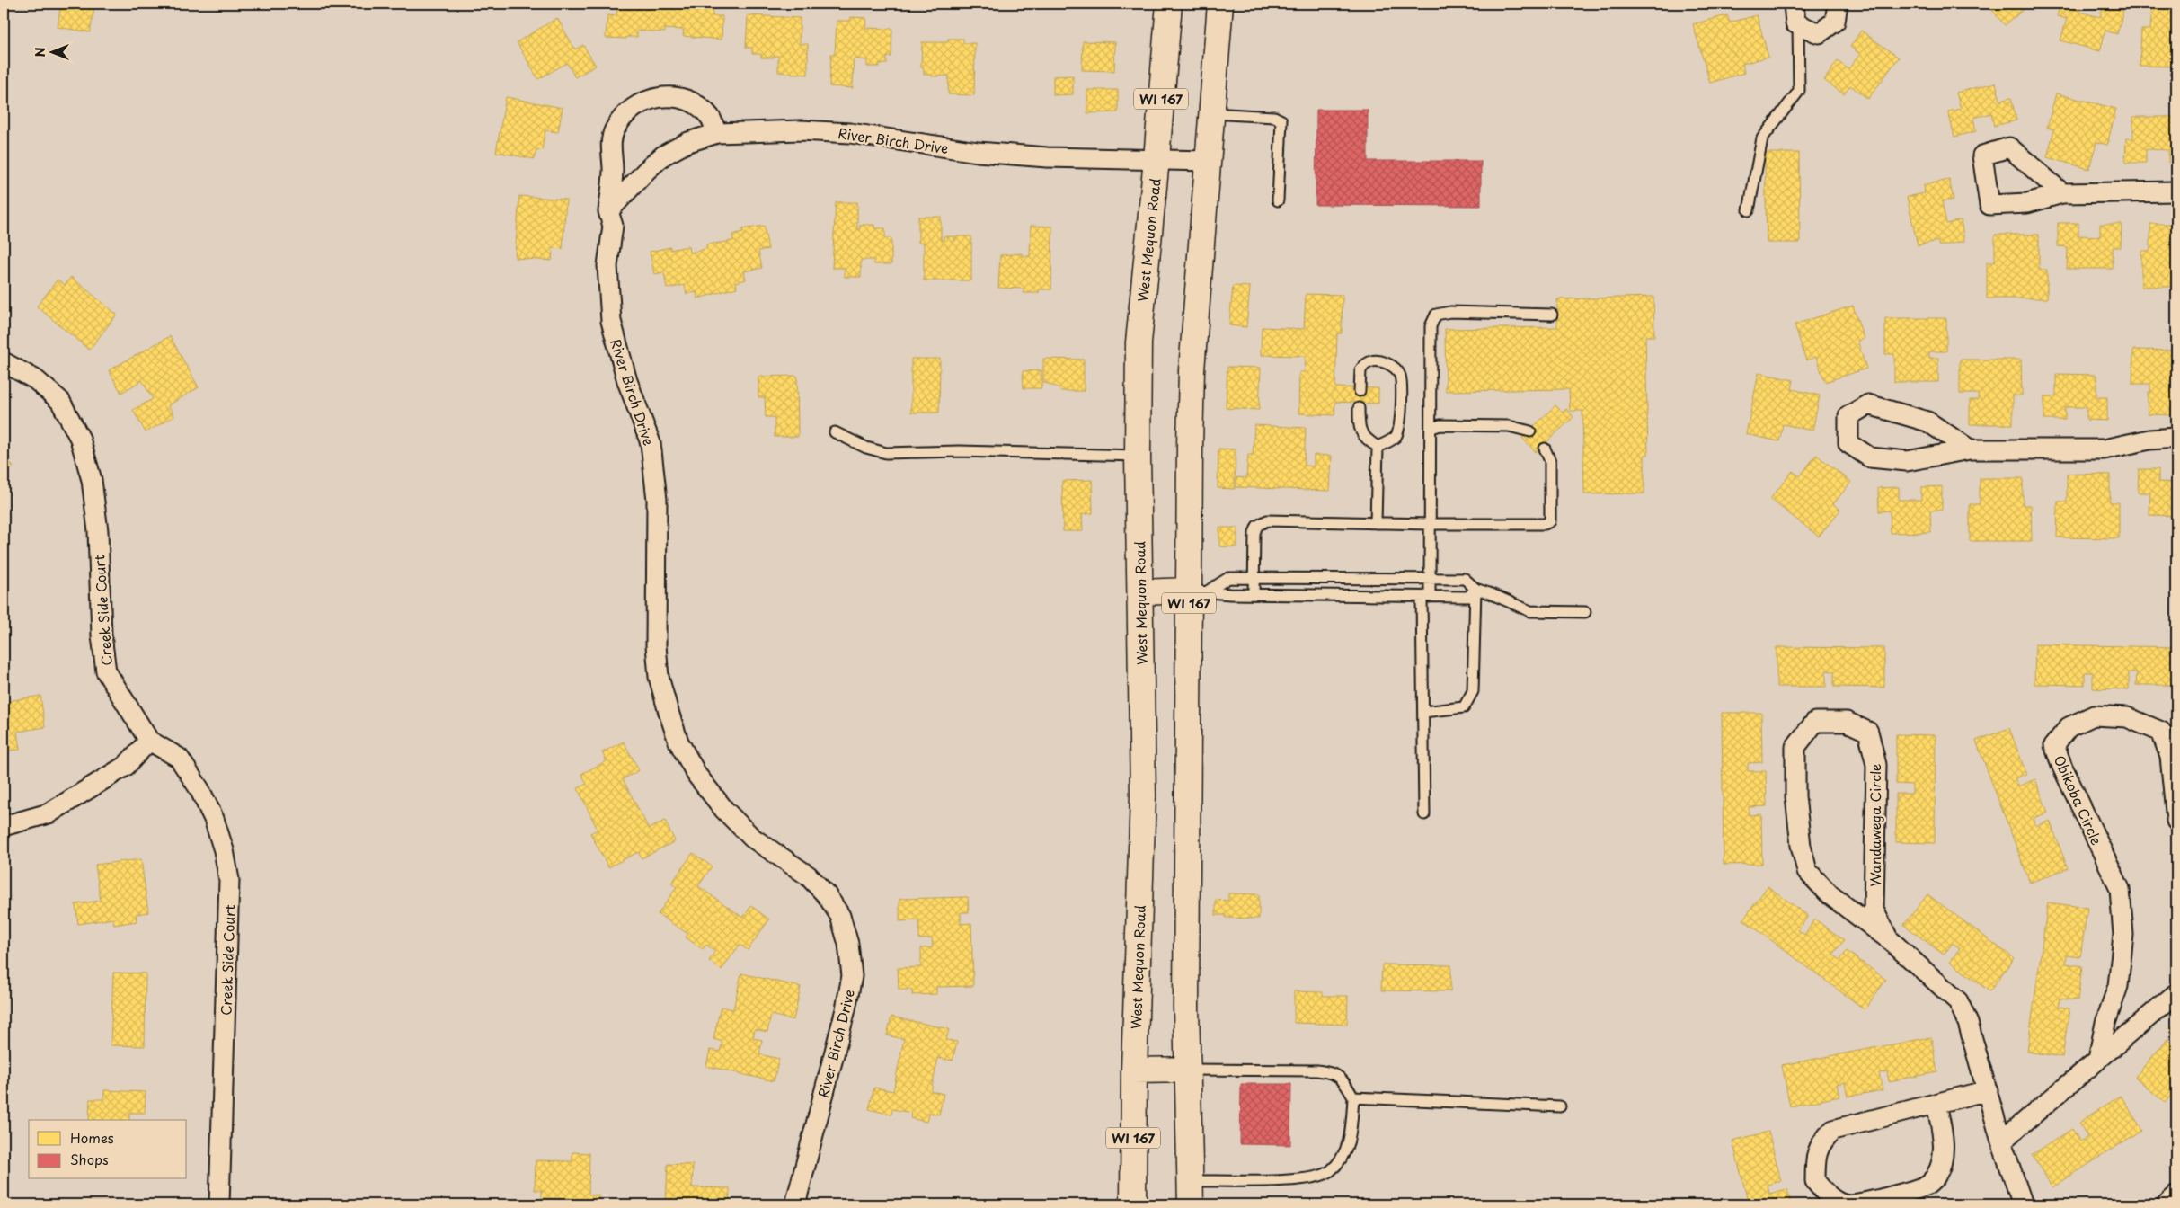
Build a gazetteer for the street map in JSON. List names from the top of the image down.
{
  "streets": {
    "main road": ["WI 167", "West Mequon Road"],
    "street": [
      "River Birch Drive",
      "Creek Side Court",
      "Obikoba Circle",
      "Wandawega Circle"
    ]
  },
  "crossings": [
    ["WI 167", "River Birch Drive"],
    ["River Birch Drive", "West Mequon Road"]
  ],
  "legend": ["Homes", "Shops"],
  "north": "left"
}
